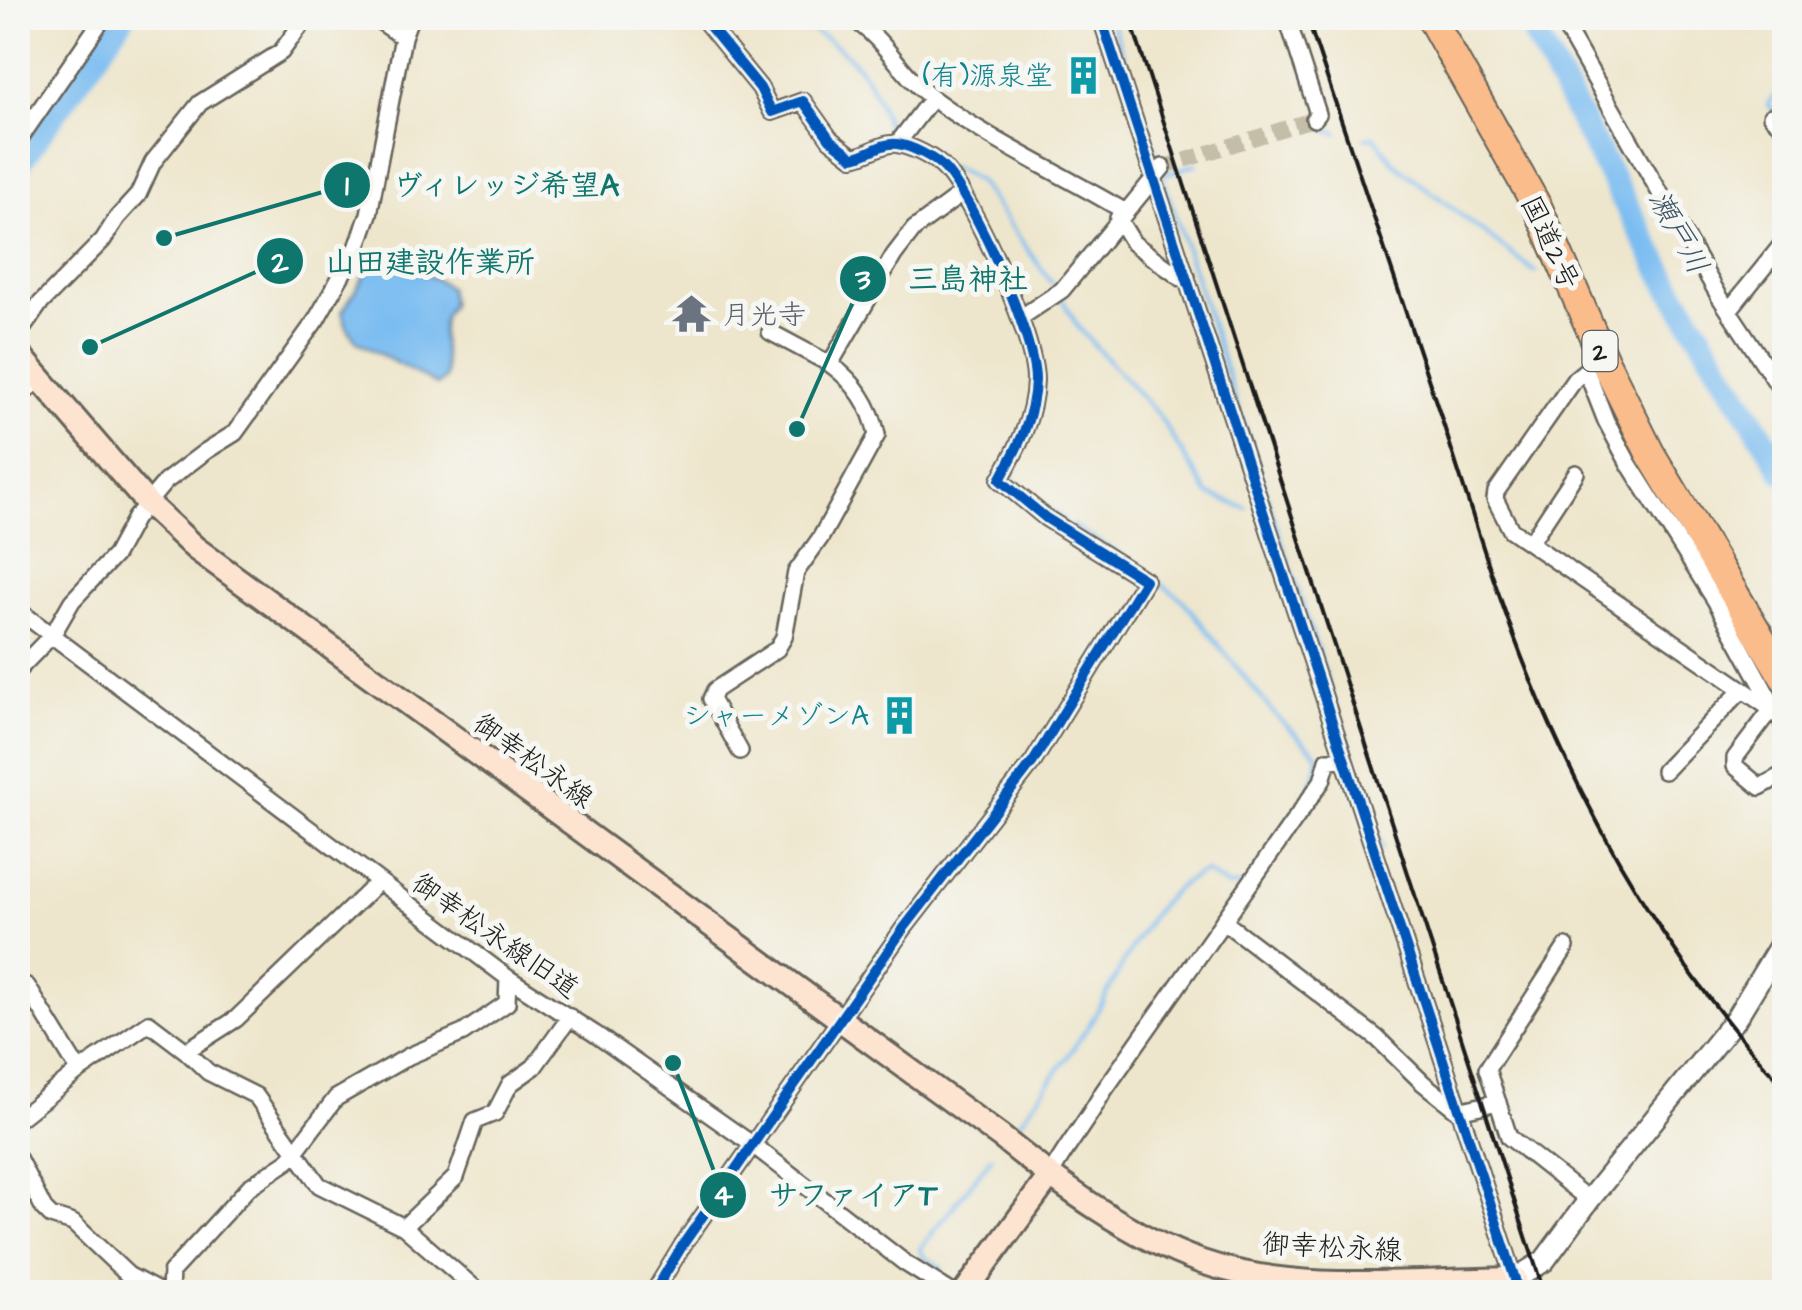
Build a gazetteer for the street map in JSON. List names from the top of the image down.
{
  "streets": {
    "highway": ["国道2号", "2"],
    "main road": ["御幸松永線"],
    "street": ["御幸松永線旧道"]
  },
  "water": ["瀬戸川"],
  "places": {
    "building": ["(有)源泉堂", "シャーメゾンA"],
    "other": [
      "ヴィレッジ希望A",
      "山田建設作業所",
      "三島神社",
      "サファイアT"
    ],
    "temple": ["月光寺"]
  }
}
